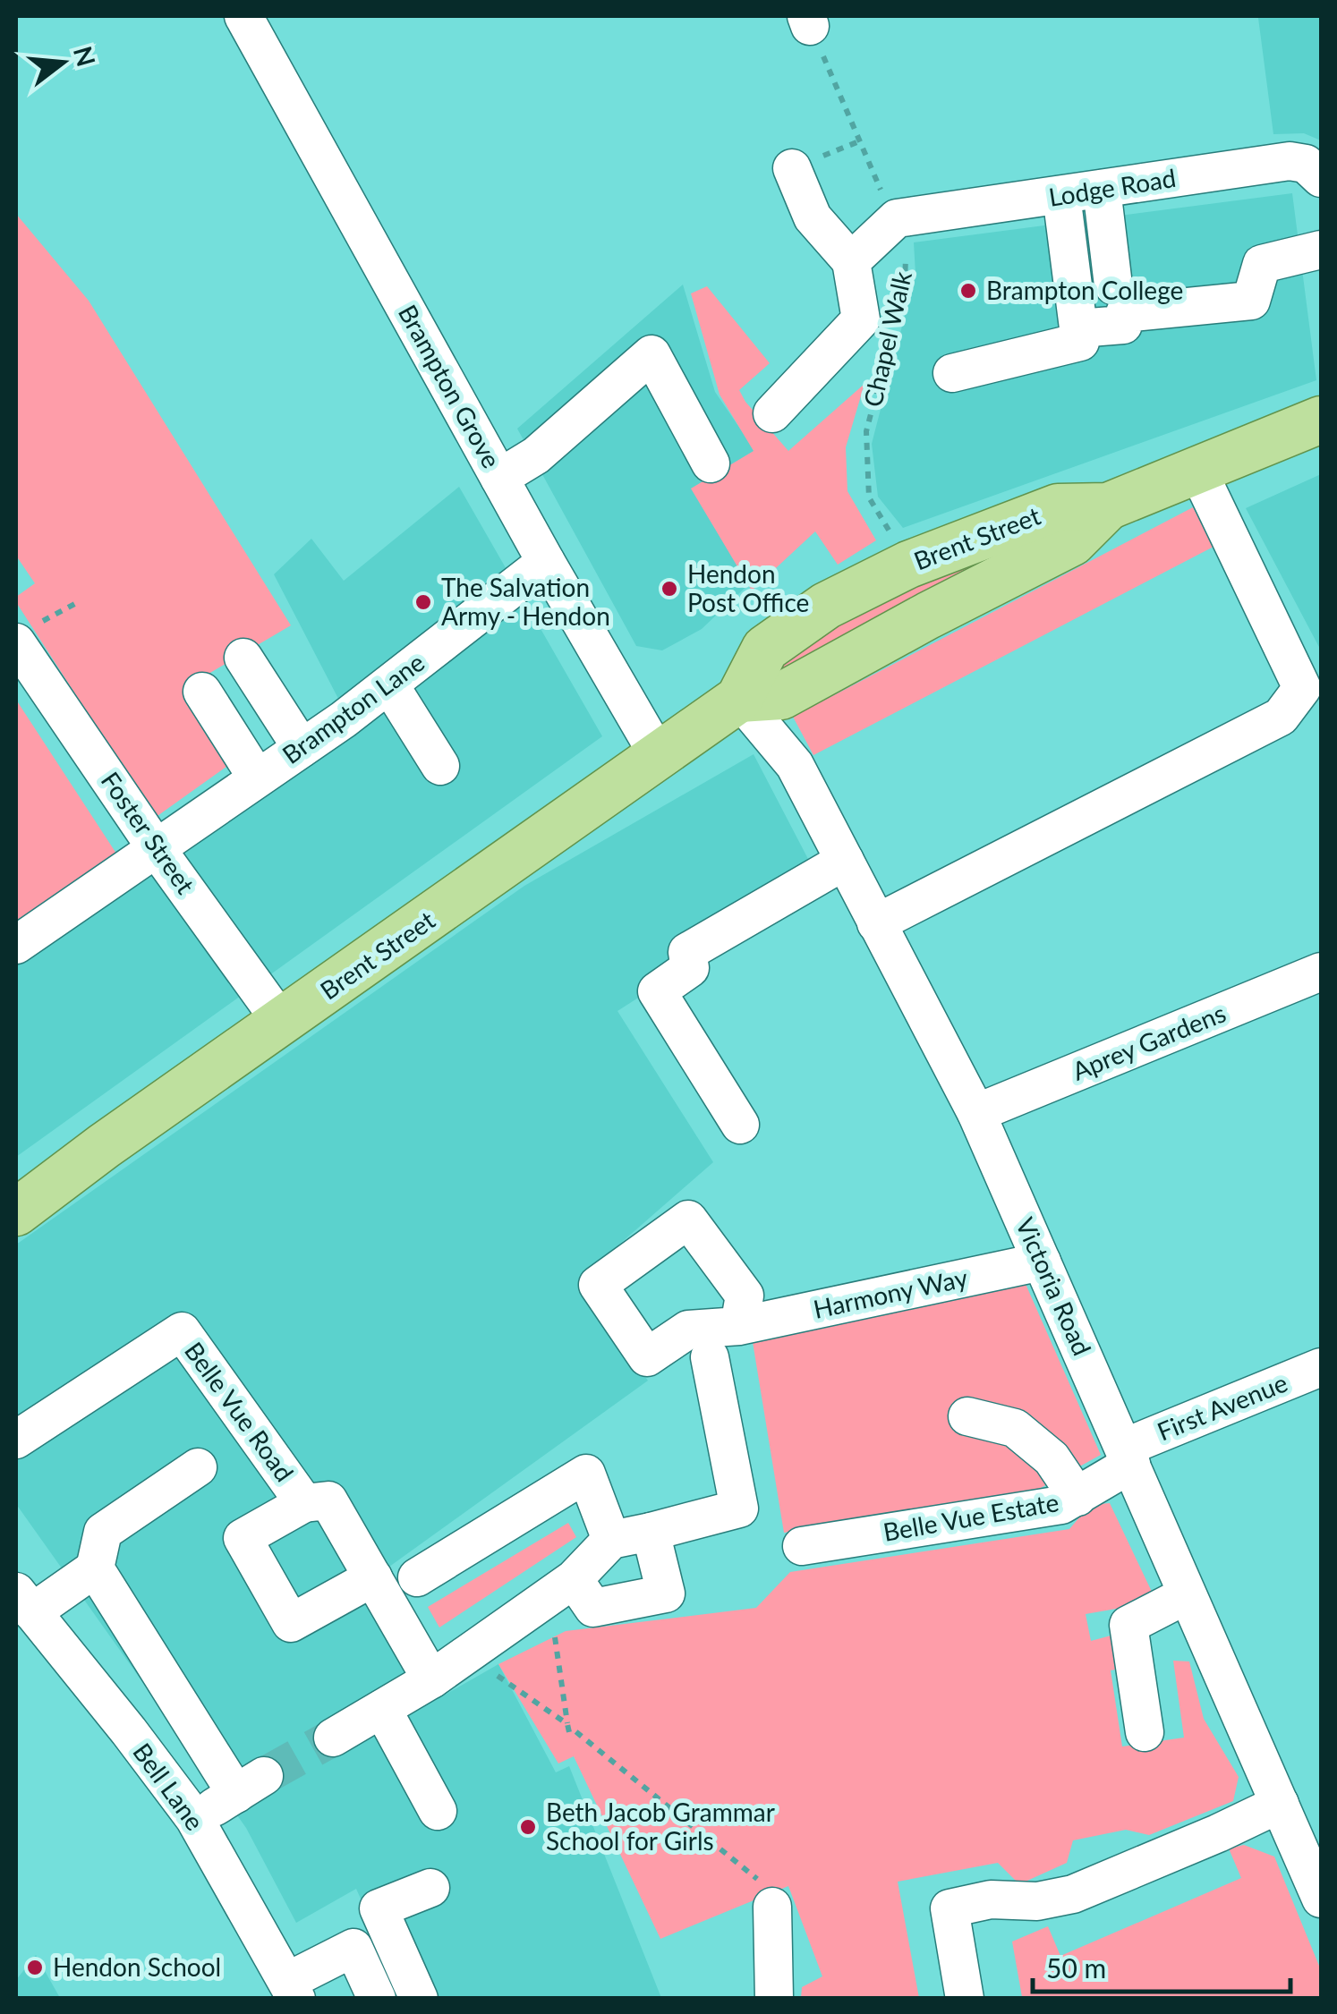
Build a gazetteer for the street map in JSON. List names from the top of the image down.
{
  "streets": {
    "main road": ["Brent Street"],
    "street": [
      "Lodge Road",
      "Brampton Grove",
      "Brampton Lane",
      "Foster Street",
      "Aprey Gardens",
      "Victoria Road",
      "Harmony Way",
      "First Avenue",
      "Belle Vue Road",
      "Belle Vue Estate",
      "Bell Lane"
    ],
    "path": ["Chapel Walk"]
  },
  "crossings": [
    ["Lodge Road", "Chapel Walk"],
    ["Chapel Walk", "Brent Street"],
    ["Brampton Grove", "Brent Street"],
    ["Brampton Grove", "Brampton Lane"],
    ["Brent Street", "Foster Street"],
    ["Brent Street", "Victoria Road"],
    ["Brampton Lane", "Foster Street"],
    ["Aprey Gardens", "Victoria Road"],
    ["Victoria Road", "Harmony Way"],
    ["Victoria Road", "First Avenue"],
    ["Victoria Road", "Belle Vue Estate"],
    ["First Avenue", "Belle Vue Estate"]
  ],
  "places": [
    "Brampton College",
    "Hendon Post Office",
    "The Salvation Army - Hendon",
    "Beth Jacob Grammar School for Girls",
    "Hendon School"
  ],
  "scale_bar": "50 m",
  "north": "right"
}
